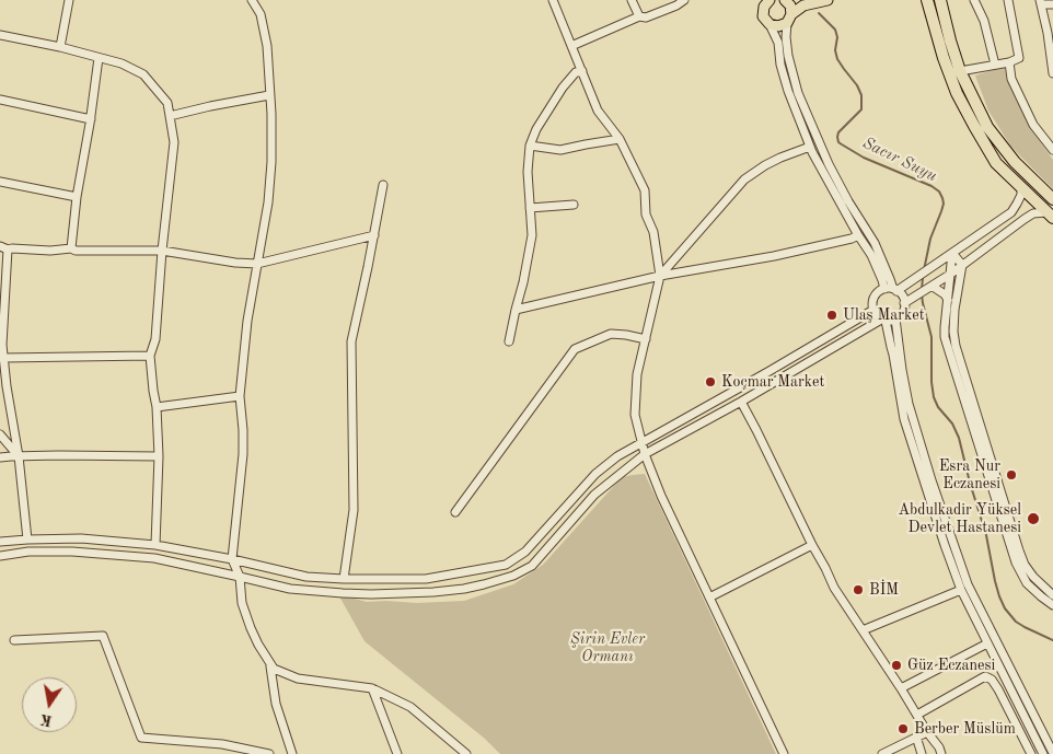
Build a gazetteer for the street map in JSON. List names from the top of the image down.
{
  "water": ["Sacır Suyu"],
  "parks": ["Şirin Evler Ormanı"],
  "places": [
    "Ulaş Market",
    "Koçmar Market",
    "Esra Nur Eczanesi",
    "Abdulkadir Yüksel Devlet Hastanesi",
    "BİM",
    "Güz Eczanesi",
    "Berber Müslüm"
  ],
  "north": "bottom"
}
